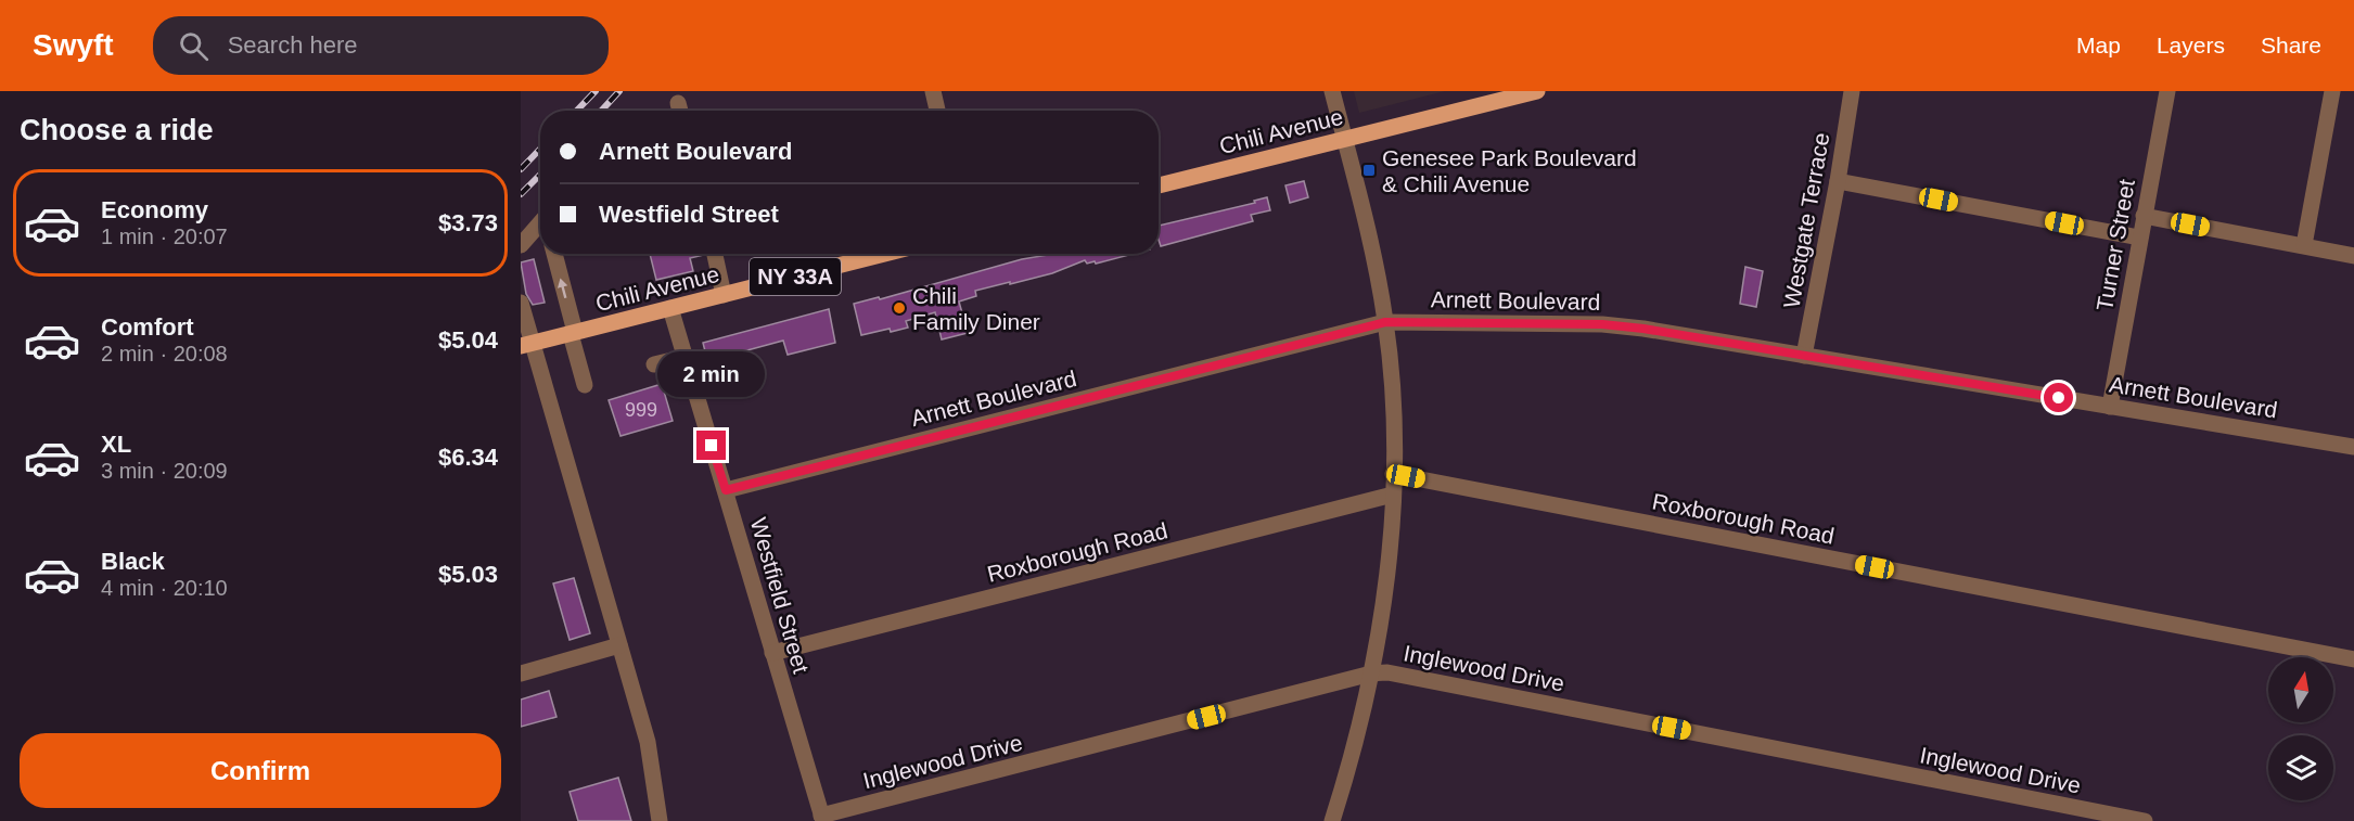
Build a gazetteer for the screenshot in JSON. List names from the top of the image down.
{
  "streets": {
    "main road": ["Chili Avenue", "NY 33A"],
    "street": [
      "Westgate Terrace",
      "Turner Street",
      "Arnett Boulevard",
      "Roxborough Road",
      "Westfield Street",
      "Inglewood Drive"
    ]
  },
  "crossings": [
    ["Chili Avenue", "Westfield Street"],
    ["Westgate Terrace", "Arnett Boulevard"],
    ["Turner Street", "Arnett Boulevard"],
    ["Arnett Boulevard", "Westfield Street"],
    ["Roxborough Road", "Westfield Street"],
    ["Westfield Street", "Inglewood Drive"]
  ],
  "places": {
    "transit": ["Genesee Park Boulevard & Chili Avenue"],
    "other": ["Chili Family Diner"]
  },
  "house_numbers": ["999"],
  "north": "top",
  "page": {
    "header": "Swyft",
    "search": "Search here",
    "nav": ["Map", "Layers", "Share"],
    "heading": "Choose a ride",
    "banner": ["Arnett Boulevard", "Westfield Street"],
    "list": [
      {
        "name": "Economy",
        "note": "1 min · 20:07",
        "value": "$3.73"
      },
      {
        "name": "Comfort",
        "note": "2 min · 20:08",
        "value": "$5.04"
      },
      {
        "name": "XL",
        "note": "3 min · 20:09",
        "value": "$6.34"
      },
      {
        "name": "Black",
        "note": "4 min · 20:10",
        "value": "$5.03"
      }
    ],
    "bubble": "2 min",
    "buttons": "Confirm"
  }
}
